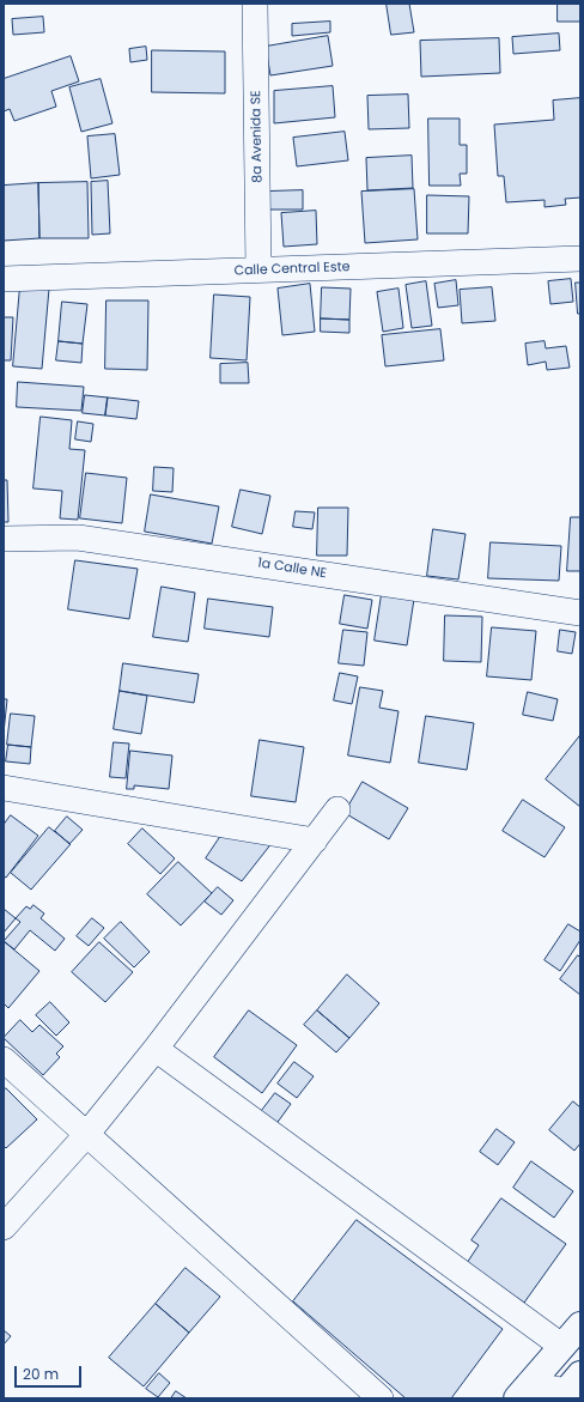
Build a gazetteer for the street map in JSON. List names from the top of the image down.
{
  "streets": {
    "street": ["8a Avenida SE", "Calle Central Este", "1a Calle NE"]
  },
  "crossings": [
    ["8a Avenida SE", "Calle Central Este"]
  ],
  "scale_bar": "20 m"
}
